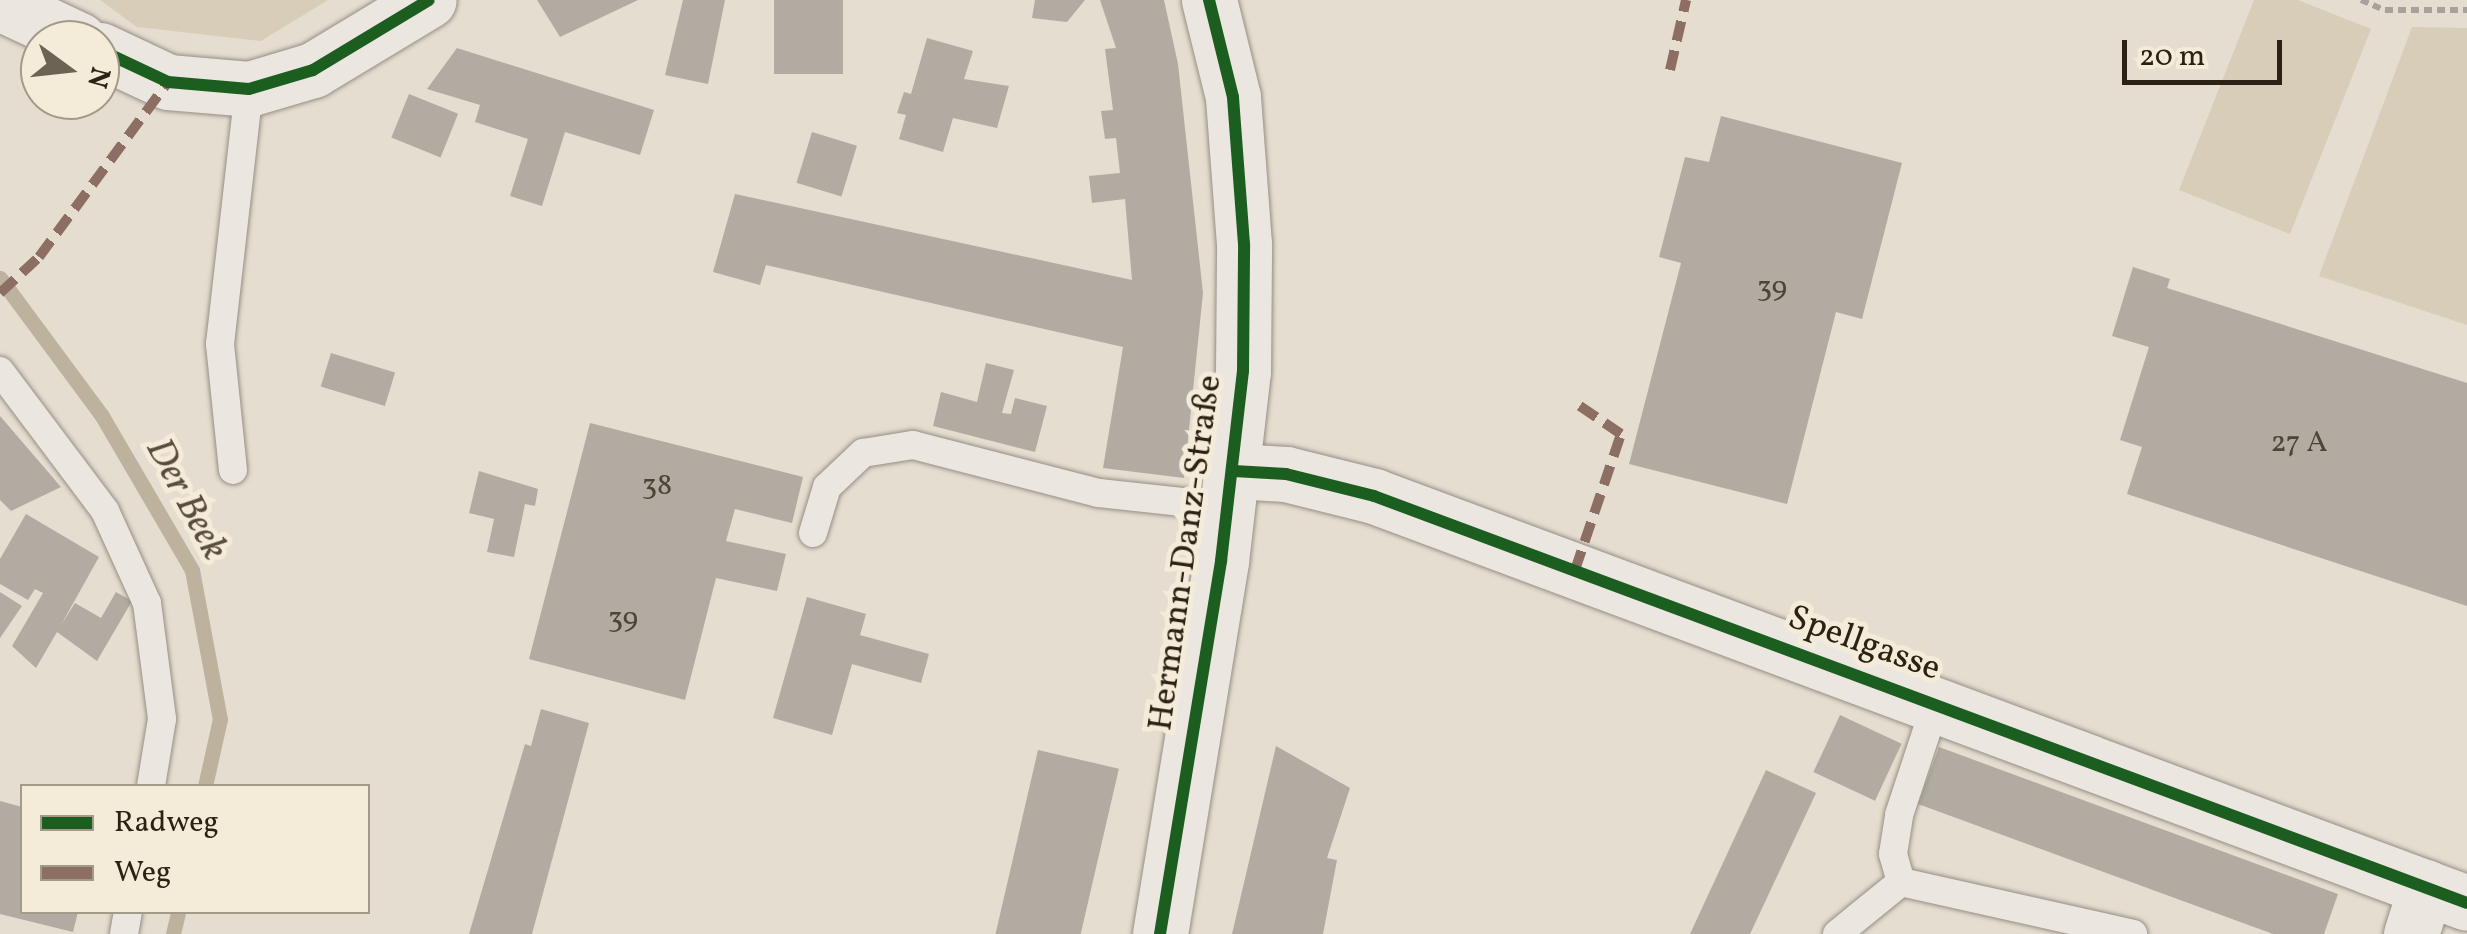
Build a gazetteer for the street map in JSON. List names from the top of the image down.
{
  "streets": {
    "street": ["Hermann-Danz-Straße", "Spellgasse"]
  },
  "crossings": [
    ["Hermann-Danz-Straße", "Spellgasse"]
  ],
  "water": ["Der Beek"],
  "house_numbers": [
    "39",
    "27 A",
    "38",
    "39"
  ],
  "legend": ["Radweg", "Weg"],
  "scale_bar": "20 m",
  "north": "right"
}
